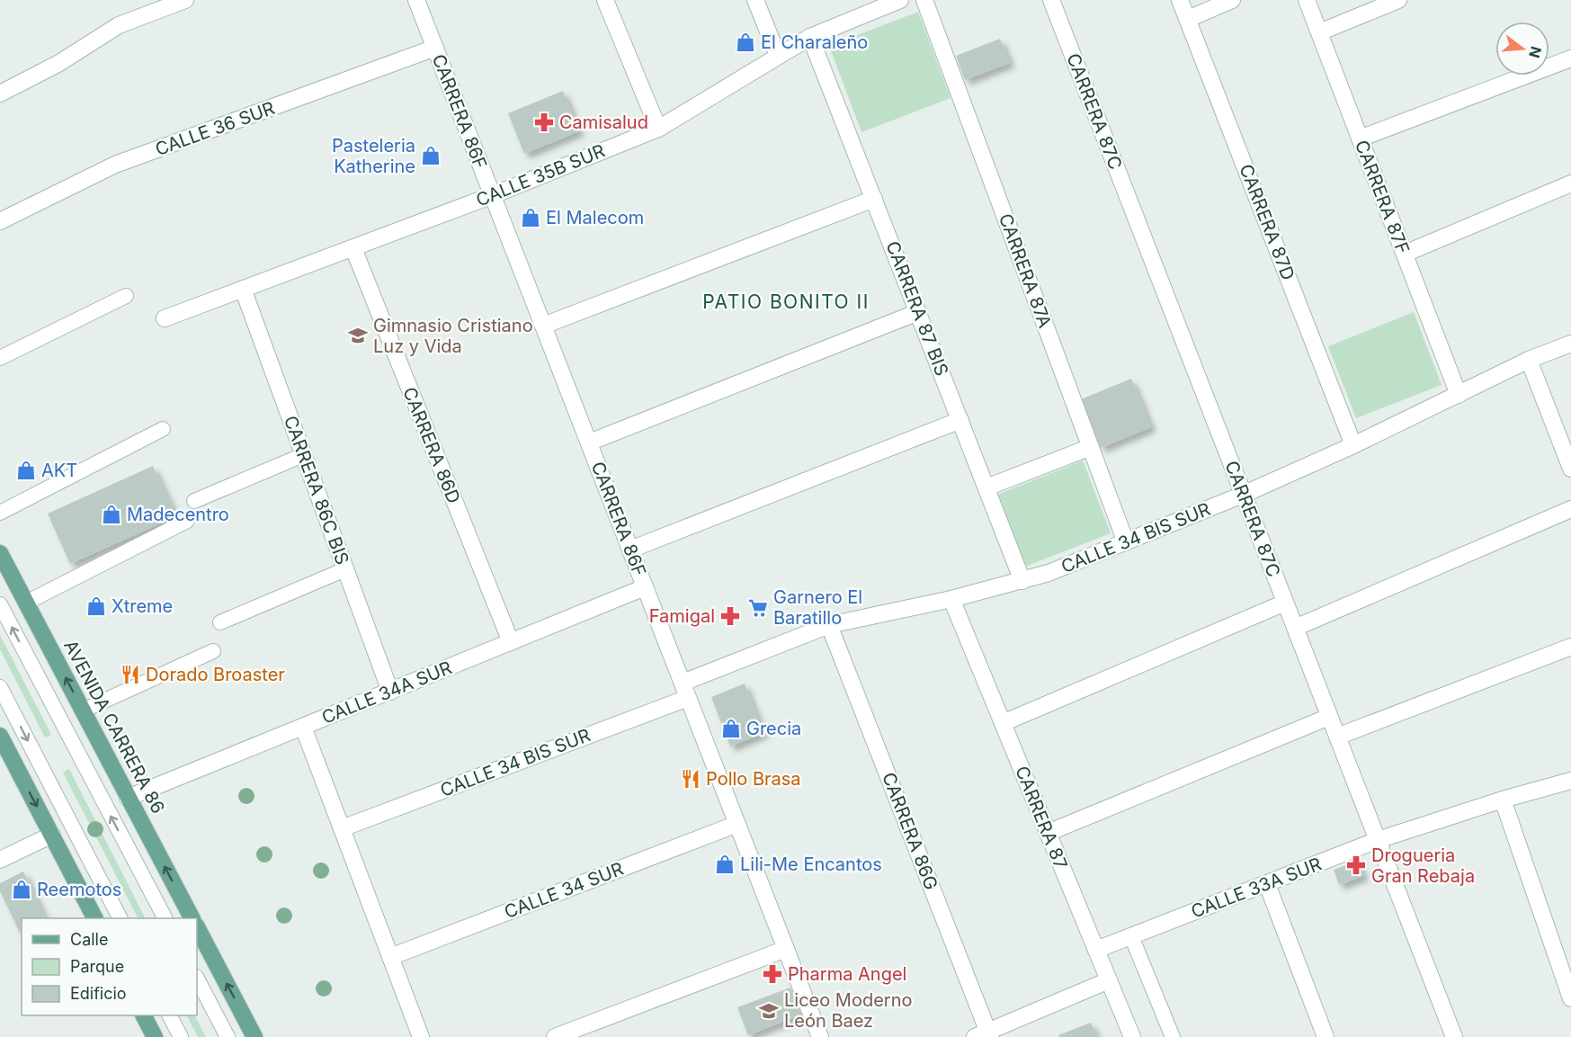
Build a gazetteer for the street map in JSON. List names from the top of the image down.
{
  "streets": {
    "main road": ["AVENIDA CARRERA 86"],
    "street": [
      "CARRERA 86F",
      "CARRERA 87C",
      "CALLE 36 SUR",
      "CALLE 35B SUR",
      "CARRERA 87F",
      "CARRERA 87D",
      "CARRERA 87A",
      "CARRERA 87 BIS",
      "CARRERA 86D",
      "CARRERA 86C BIS",
      "CALLE 34 BIS SUR",
      "CALLE 34A SUR",
      "CARRERA 87",
      "CARRERA 86G",
      "CALLE 33A SUR",
      "CALLE 34 SUR"
    ]
  },
  "crossings": [
    ["CARRERA 86F", "CALLE 36 SUR"],
    ["CARRERA 86F", "CALLE 35B SUR"],
    ["CARRERA 86F", "CALLE 34 BIS SUR"],
    ["CARRERA 86F", "CALLE 34A SUR"],
    ["CARRERA 86F", "CALLE 34 SUR"],
    ["CARRERA 87C", "CALLE 34 BIS SUR"],
    ["CARRERA 87C", "CALLE 33A SUR"],
    ["CALLE 35B SUR", "CARRERA 87 BIS"],
    ["CALLE 35B SUR", "CARRERA 86D"],
    ["CALLE 35B SUR", "CARRERA 86C BIS"],
    ["CARRERA 87F", "CALLE 34 BIS SUR"],
    ["CARRERA 87D", "CALLE 34 BIS SUR"],
    ["CARRERA 87A", "CALLE 34 BIS SUR"],
    ["CARRERA 87 BIS", "CALLE 34 BIS SUR"],
    ["CARRERA 86D", "CALLE 34A SUR"],
    ["CARRERA 86C BIS", "CALLE 34A SUR"],
    ["CALLE 34 BIS SUR", "CARRERA 87"],
    ["CALLE 34 BIS SUR", "CARRERA 86G"],
    ["CALLE 34A SUR", "AVENIDA CARRERA 86"],
    ["CARRERA 87", "CALLE 33A SUR"]
  ],
  "districts": ["PATIO BONITO II"],
  "places": {
    "shop": [
      "El Charaleño",
      "Pasteleria Katherine",
      "El Malecom",
      "AKT",
      "Madecentro",
      "Xtreme",
      "Grecia",
      "Lili-Me Encantos",
      "Reemotos"
    ],
    "pharmacy": [
      "Camisalud",
      "Famigal",
      "Drogueria Gran Rebaja",
      "Pharma Angel"
    ],
    "school or university": ["Gimnasio Cristiano Luz y Vida", "Liceo Moderno León Baez"],
    "supermarket": ["Garnero El Baratillo"],
    "restaurant": ["Dorado Broaster", "Pollo Brasa"]
  },
  "legend": ["Calle", "Parque", "Edificio"],
  "north": "right"
}
